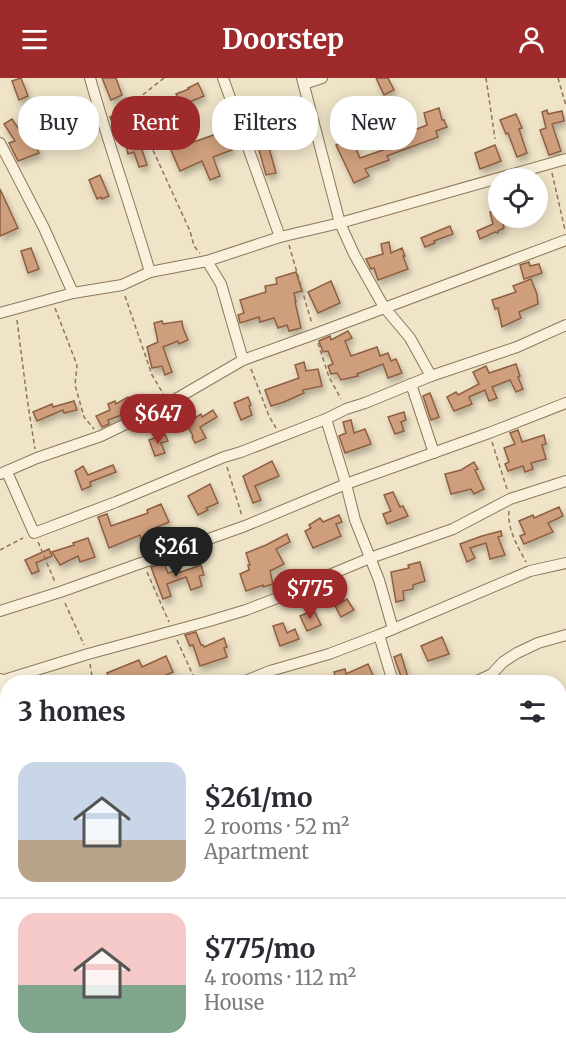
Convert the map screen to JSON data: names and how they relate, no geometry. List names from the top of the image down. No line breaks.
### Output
{"page":{"header":"Doorstep","chip":["Buy","Rent","Filters","New"],"price":["$647","$261","$775"],"heading":"3 homes","list":[{"name":"$261/mo","note":"2 rooms · 52 m² · Apartment"},{"name":"$775/mo","note":"4 rooms · 112 m² · House"}]}}
